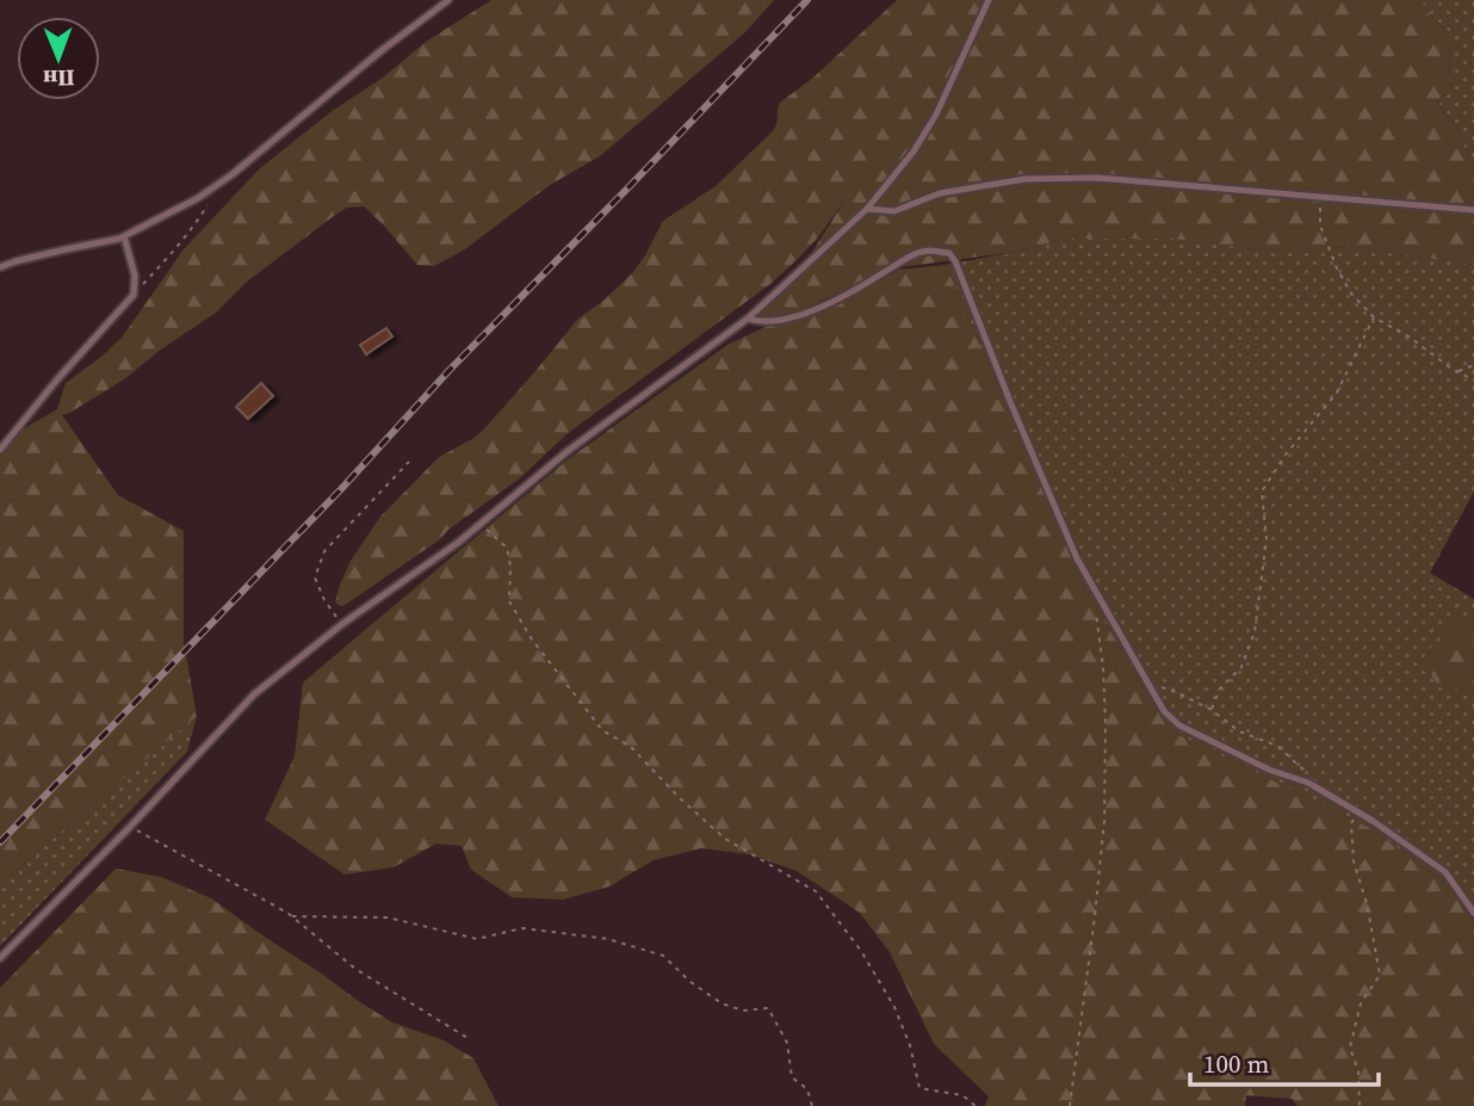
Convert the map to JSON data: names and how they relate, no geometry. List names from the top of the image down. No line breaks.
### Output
{"scale_bar":"100 m","north":"bottom"}
